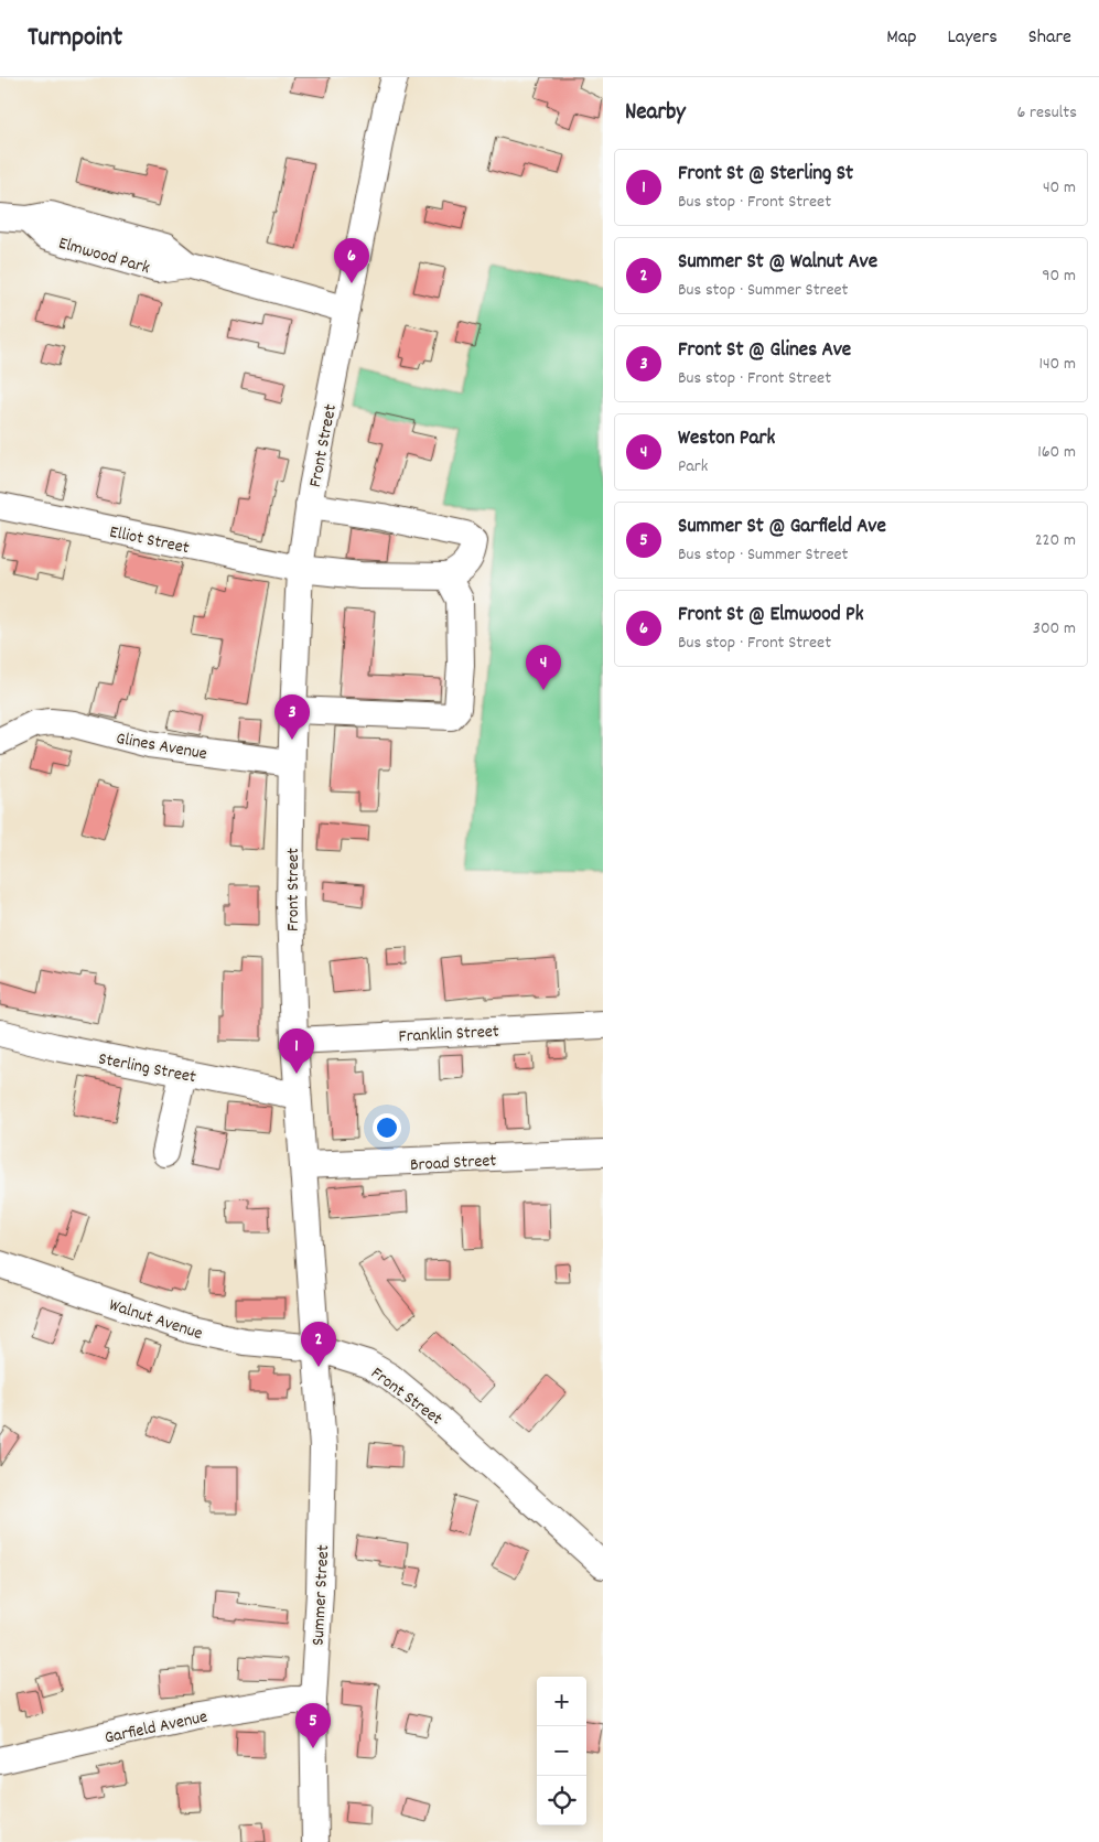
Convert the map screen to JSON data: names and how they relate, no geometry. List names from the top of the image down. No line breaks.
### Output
{"streets":{"street":["Elmwood Park","Front Street","Elliot Street","Glines Avenue","Franklin Street","Sterling Street","Broad Street","Walnut Avenue","Summer Street","Garfield Avenue"]},"crossings":[["Elmwood Park","Front Street"],["Front Street","Elliot Street"],["Front Street","Glines Avenue"],["Front Street","Franklin Street"],["Front Street","Sterling Street"],["Front Street","Broad Street"],["Front Street","Walnut Avenue"],["Front Street","Summer Street"],["Walnut Avenue","Summer Street"],["Summer Street","Garfield Avenue"]],"page":{"header":"Turnpoint","nav":["Map","Layers","Share"],"heading":["Nearby","6 results"],"list":[{"mark":"1","name":"Front St @ Sterling St","note":"Bus stop · Front Street","value":"40 m"},{"mark":"2","name":"Summer St @ Walnut Ave","note":"Bus stop · Summer Street","value":"90 m"},{"mark":"3","name":"Front St @ Glines Ave","note":"Bus stop · Front Street","value":"140 m"},{"mark":"4","name":"Weston Park","note":"Park","value":"160 m"},{"mark":"5","name":"Summer St @ Garfield Ave","note":"Bus stop · Summer Street","value":"220 m"},{"mark":"6","name":"Front St @ Elmwood Pk","note":"Bus stop · Front Street","value":"300 m"}],"pins":["6","4","3","1","2","5"],"map_buttons":["+","−"]}}
